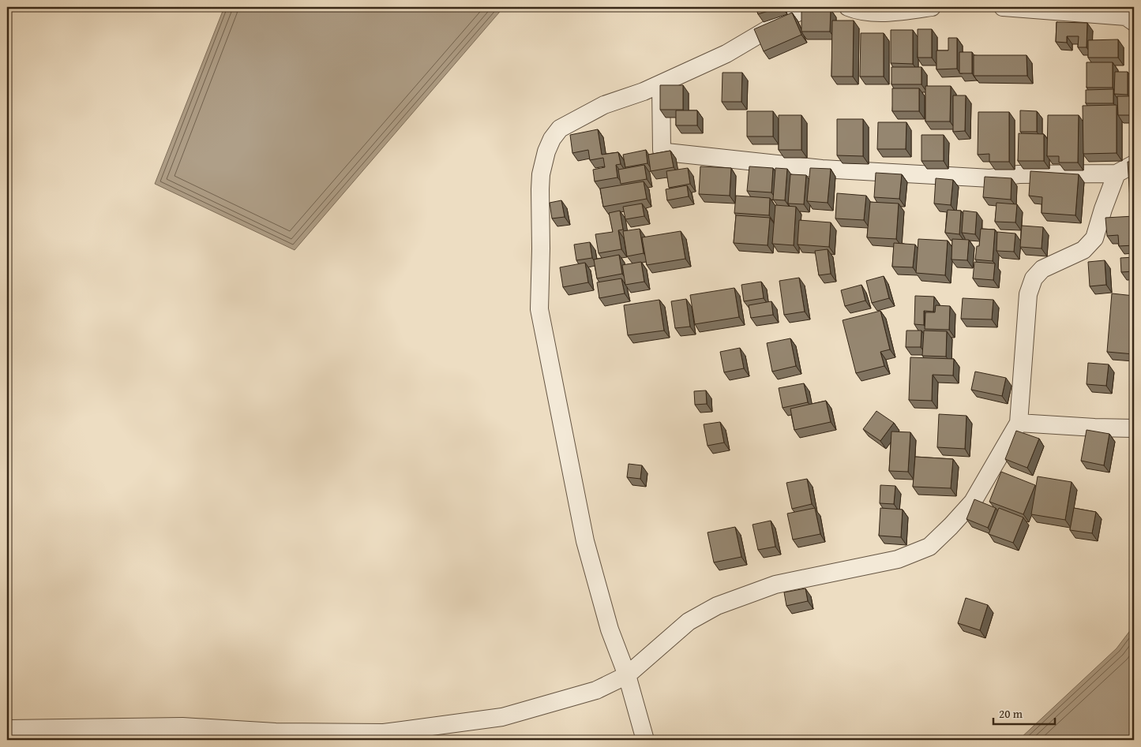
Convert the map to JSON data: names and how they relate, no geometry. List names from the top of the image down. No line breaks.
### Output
{"scale_bar":"20 m"}
